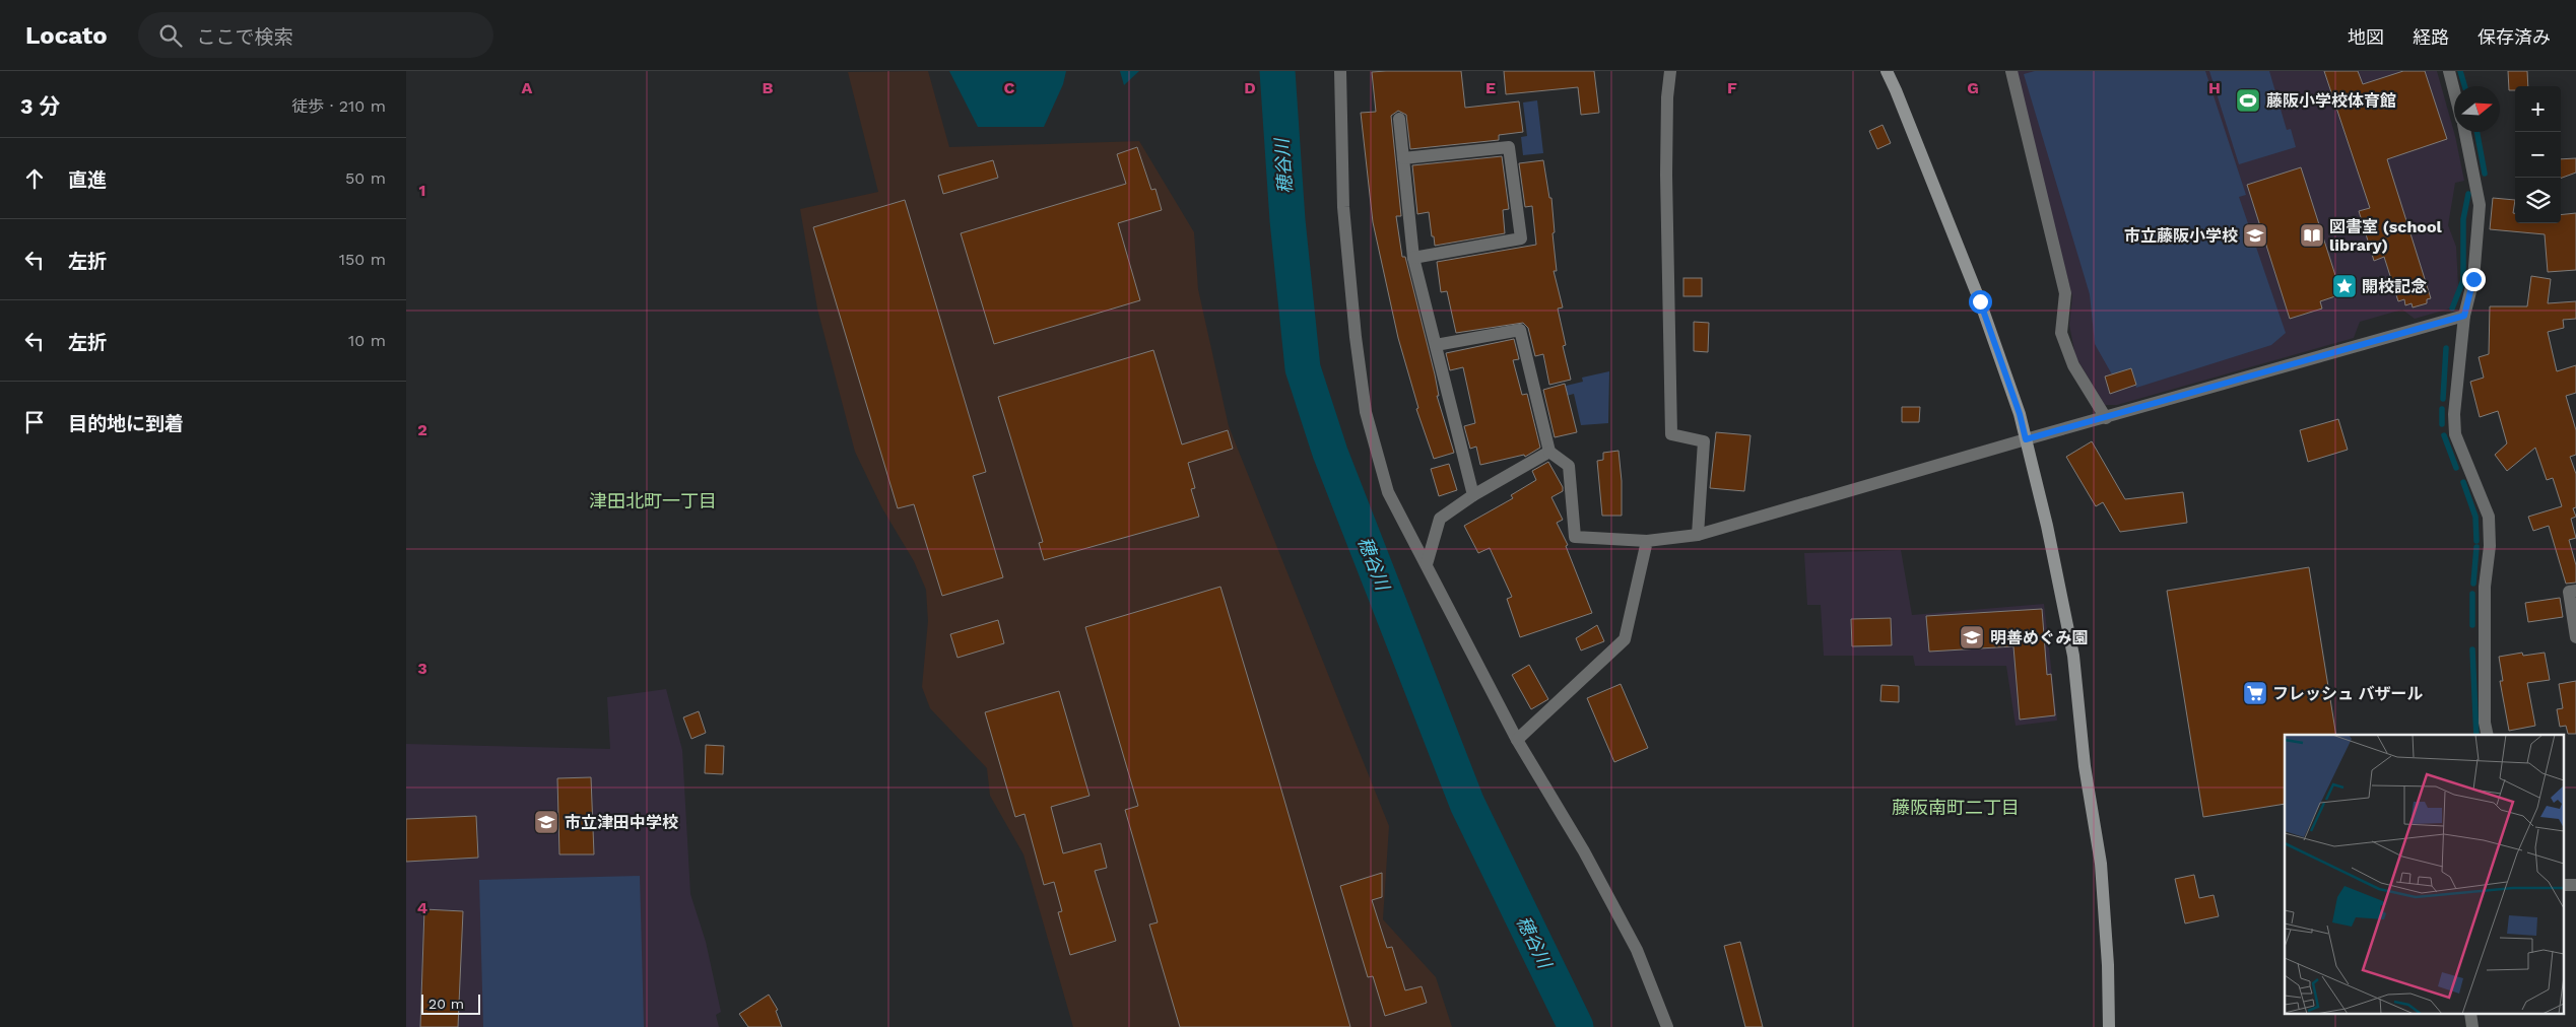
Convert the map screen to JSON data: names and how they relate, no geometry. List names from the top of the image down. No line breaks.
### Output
{"districts":["津田北町一丁目","藤阪南町二丁目"],"water":["穂谷川"],"places":{"sports":["藤阪小学校体育館"],"school or university":["市立藤阪小学校","明善めぐみ園","市立津田中学校"],"library":["図書室 (school library)"],"place":["開校記念"],"supermarket":["フレッシュ バザール"]},"scale_bar":"20 m","north":"right","page":{"header":"Locato","search":"ここで検索","nav":["地図","経路","保存済み"],"heading":["3 分","徒歩 · 210 m"],"map_buttons":["+","−"],"list":[["直進","50 m"],["左折","150 m"],["左折","10 m"],"目的地に到着"],"scale":"20 m"},"grid":{"columns":["A","B","C","D","E","F","G","H"],"rows":["1","2","3","4"]}}
